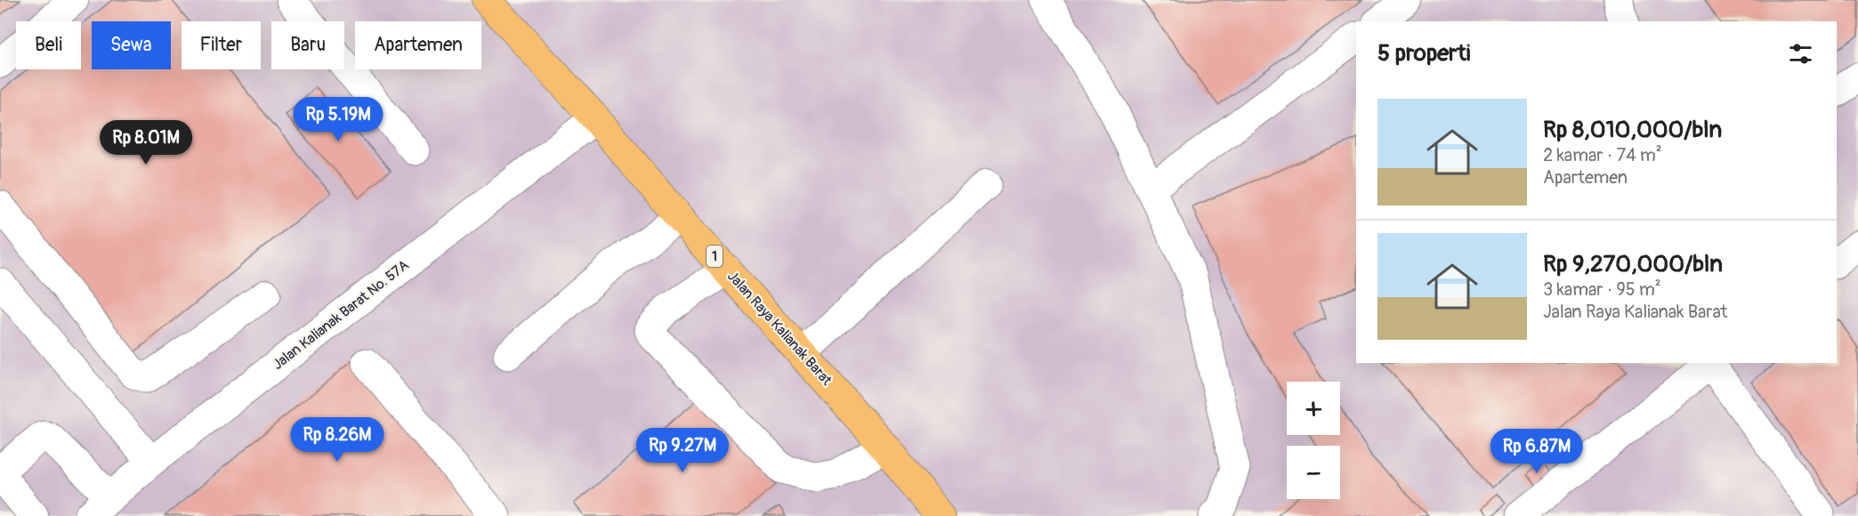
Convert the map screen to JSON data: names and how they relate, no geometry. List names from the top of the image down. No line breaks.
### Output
{"streets":{"highway":["1","Jalan Raya Kalianak Barat"],"lane":["Jalan Kalianak Barat No. 57A"]},"crossings":[["Jalan Kalianak Barat No. 57A","Jalan Raya Kalianak Barat"]],"page":{"chip":["Beli","Sewa","Filter","Baru","Apartemen"],"heading":"5 properti","list":[{"name":"Rp 8,010,000/bln","note":"2 kamar · 74 m² · Apartemen"},{"name":"Rp 9,270,000/bln","note":"3 kamar · 95 m² · Jalan Raya Kalianak Barat"}],"price":["Rp 5.19M","Rp 8.01M","Rp 8.26M","Rp 9.27M","Rp 6.87M"],"map_buttons":["+","−"]}}
